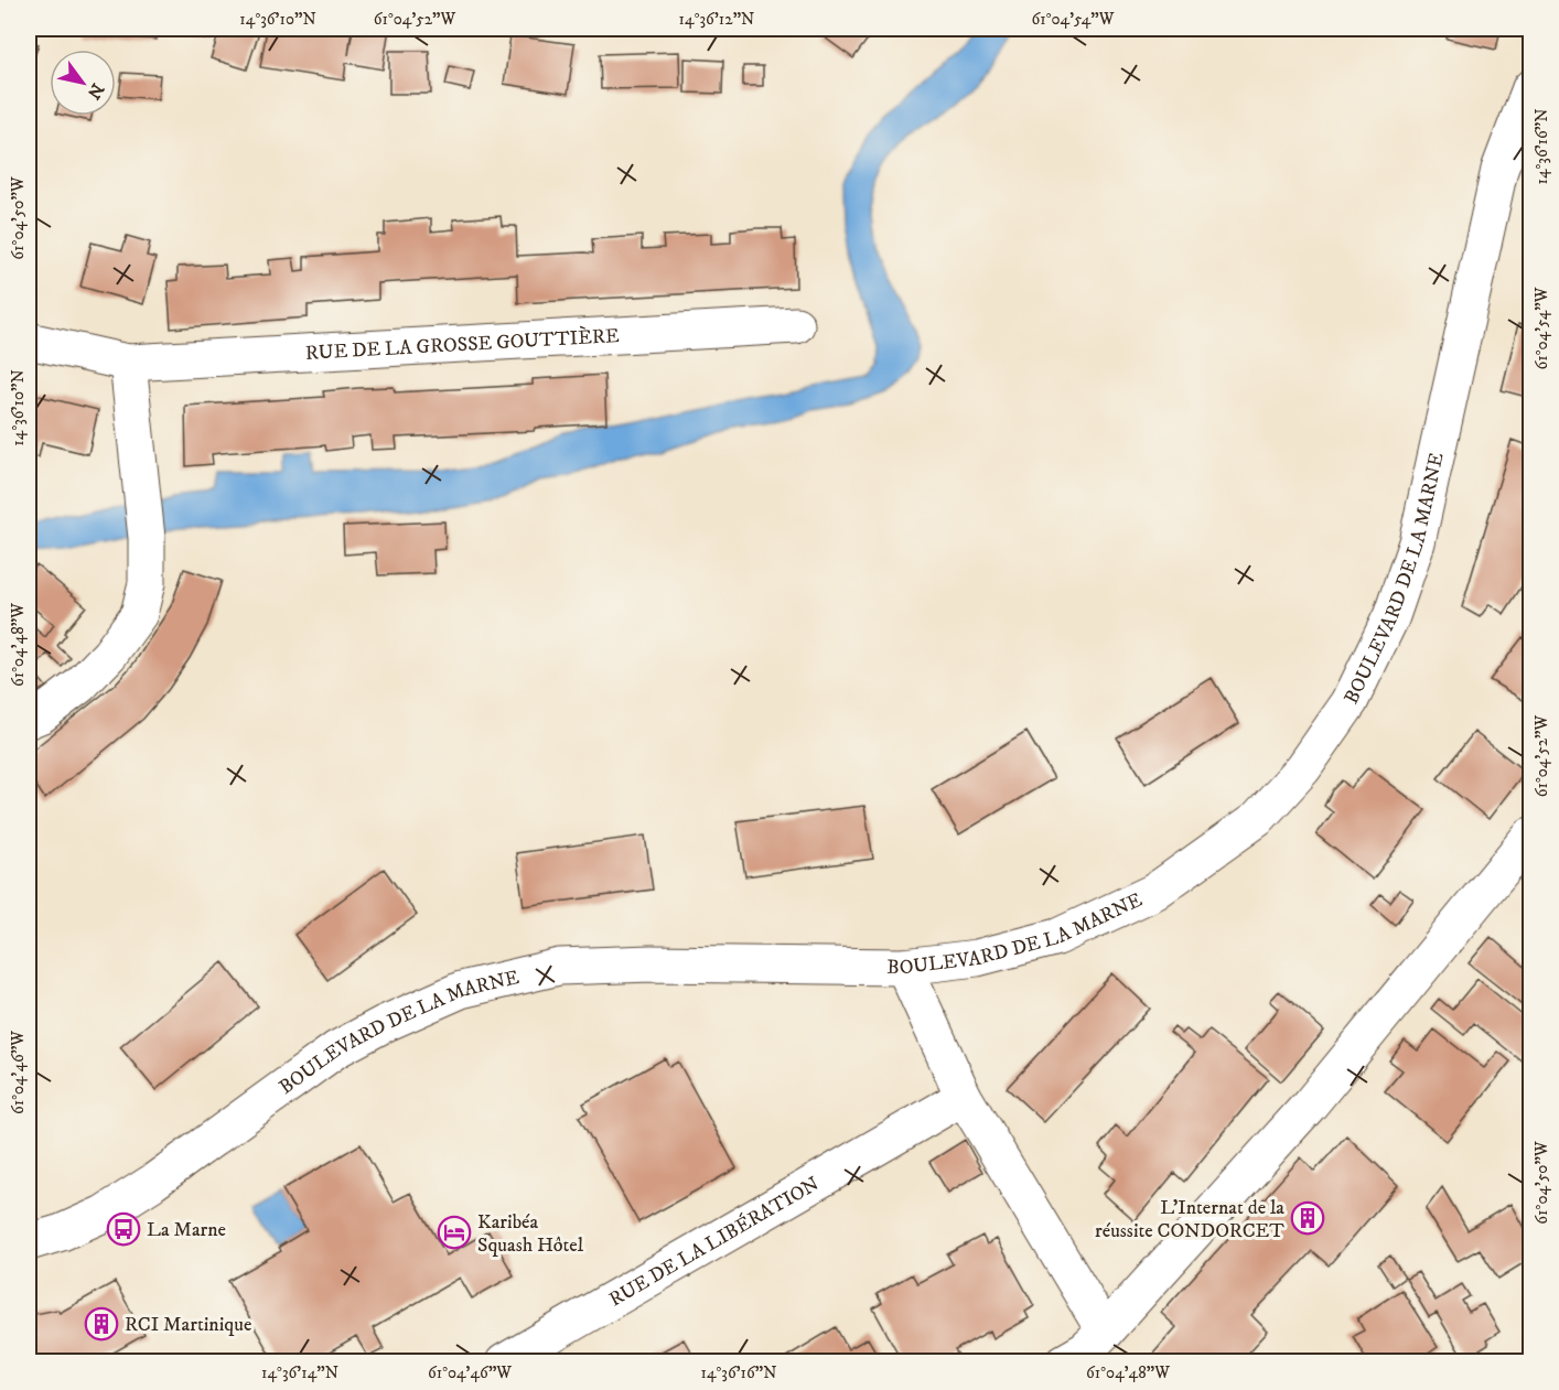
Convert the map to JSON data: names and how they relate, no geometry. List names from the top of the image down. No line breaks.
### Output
{"streets":{"main road":["RUE DE LA GROSSE GOUTTIÈRE","BOULEVARD DE LA MARNE","RUE DE LA LIBÉRATION"]},"places":{"building":["L'Internat de la réussite CONDORCET","RCI Martinique"],"bus stop":["La Marne"],"hotel":["Karibéa Squash Hôtel"]},"north":"bottom right","coordinates":["14°36'10\"N","61°04'52\"W","14°36'12\"N","61°04'54\"W","14°36'16\"N","61°04'50\"W","61°04'48\"W","61°04'46\"W","14°36'14\"N"]}
